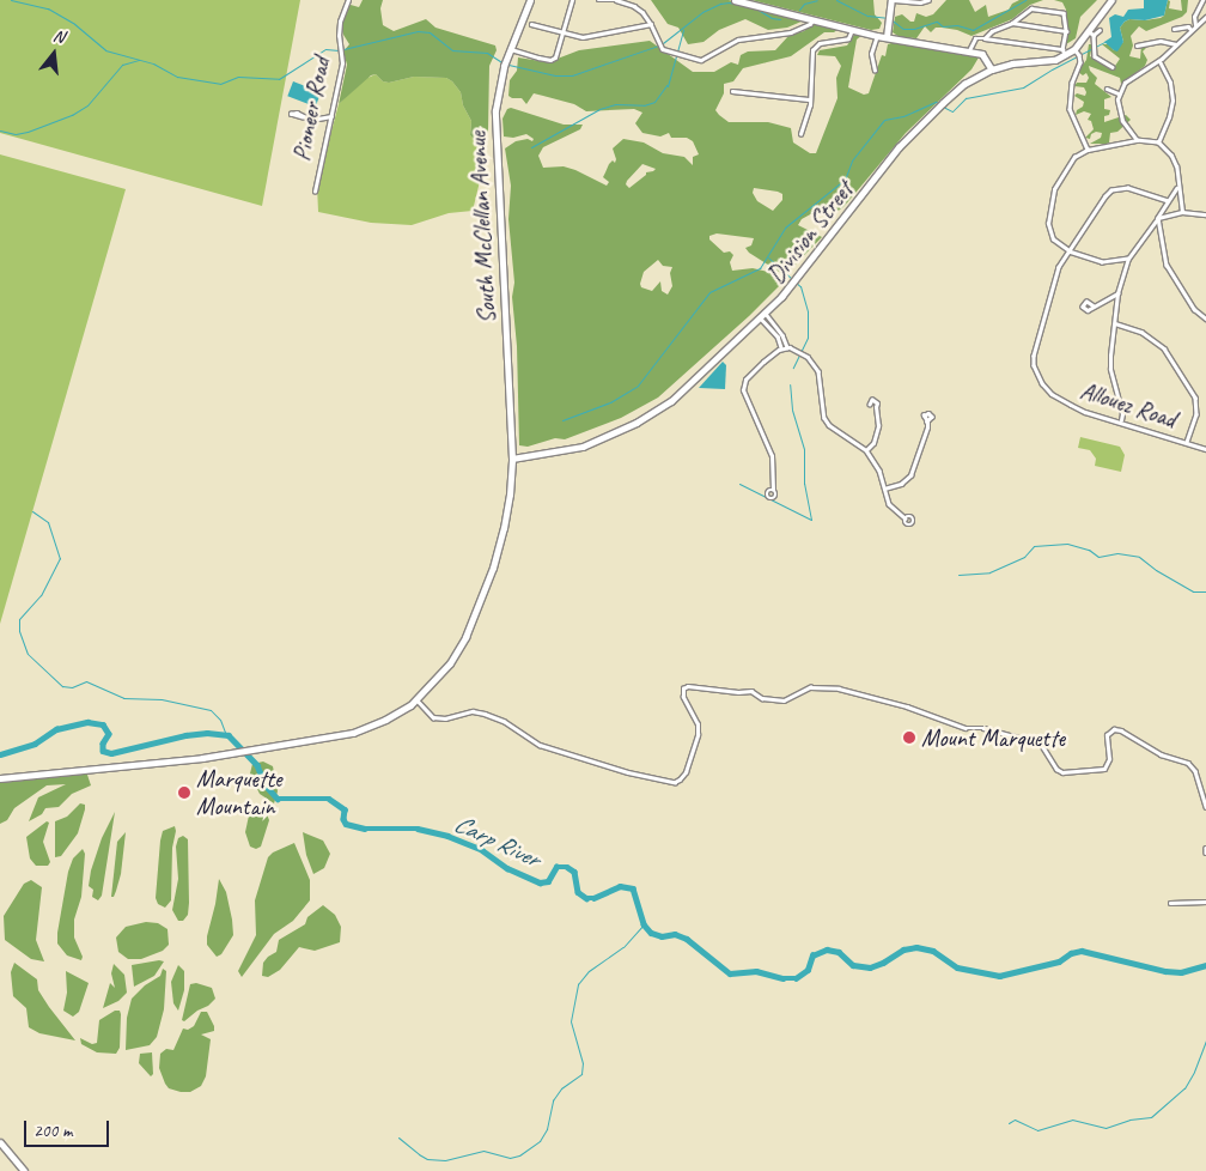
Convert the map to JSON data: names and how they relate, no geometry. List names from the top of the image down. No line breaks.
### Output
{"streets":{"main road":["South McClellan Avenue"],"street":["Pioneer Road","Division Street","Allouez Road"]},"crossings":[["South McClellan Avenue","Division Street"]],"water":["Carp River"],"places":["Mount Marquette","Marquette Mountain"],"scale_bar":"200 m","north":"top"}
